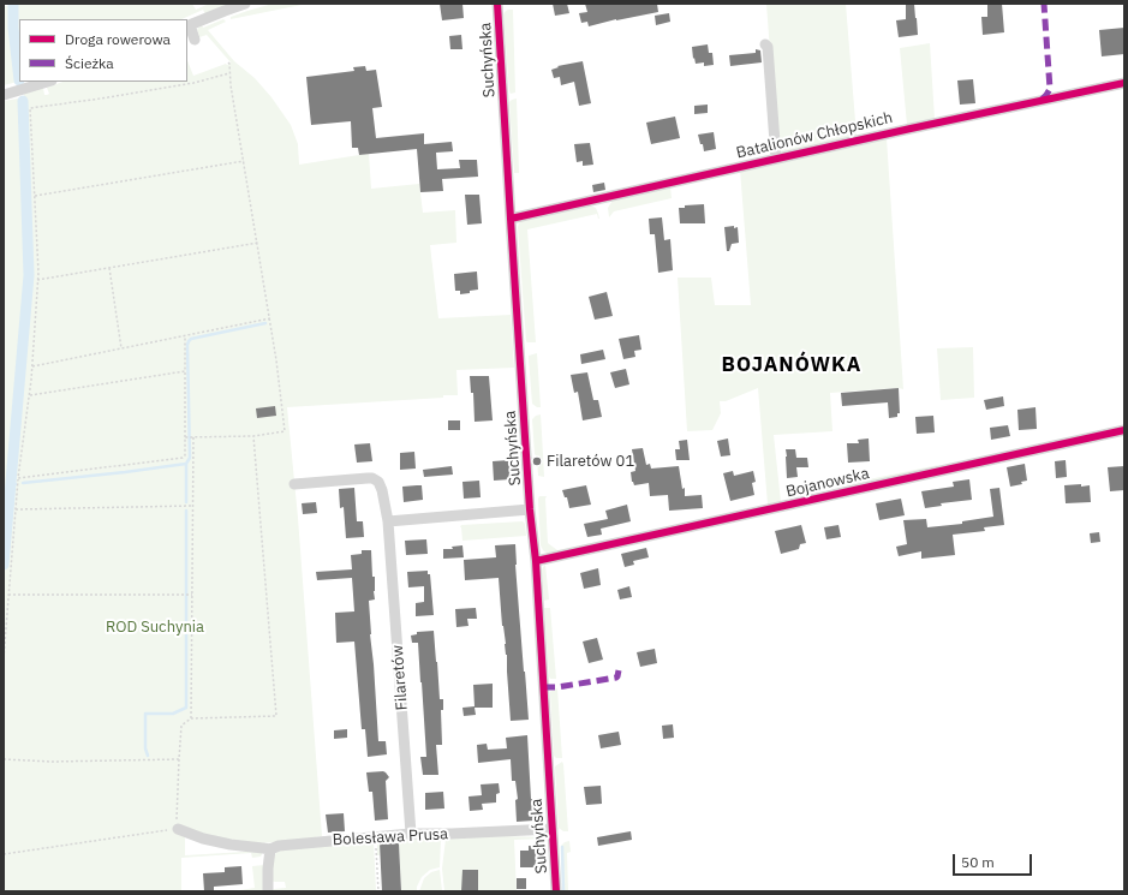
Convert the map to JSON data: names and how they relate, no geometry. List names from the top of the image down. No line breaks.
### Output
{"streets":{"street":["Suchyńska","Batalionów Chłopskich","Bojanowska","Filaretów","Bolesława Prusa"]},"crossings":[["Suchyńska","Batalionów Chłopskich"],["Suchyńska","Bojanowska"],["Suchyńska","Bolesława Prusa"],["Filaretów","Bolesława Prusa"]],"districts":["BOJANÓWKA"],"parks":["ROD Suchynia"],"places":["Filaretów 01"],"legend":["Droga rowerowa","Ścieżka"],"scale_bar":"50 m"}
